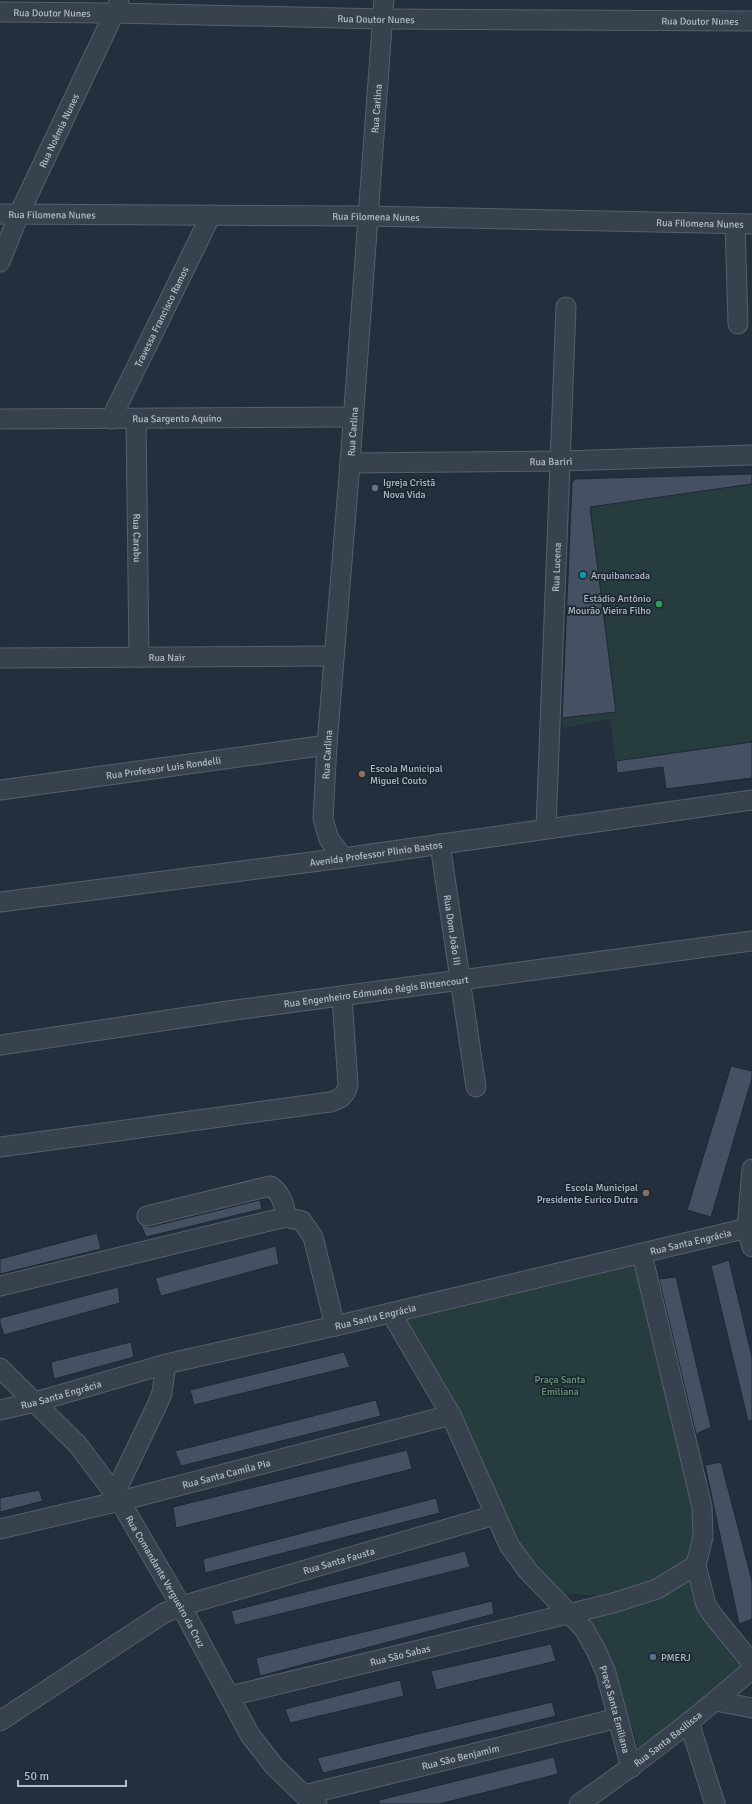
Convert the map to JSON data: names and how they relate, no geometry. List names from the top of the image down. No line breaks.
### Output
{"streets":{"street":["Rua Doutor Nunes","Rua Carlina","Rua Noêmia Nunes","Rua Filomena Nunes","Travessa Francisco Ramos","Rua Sargento Aquino","Rua Bariri","Rua Carabu","Rua Lucena","Rua Nair","Rua Professor Luis Rondelli","Avenida Professor Plinio Bastos","Rua Dom João III","Rua Engenheiro Edmundo Régis Bittencourt","Rua Santa Engrácia","Rua Santa Camila Pia","Rua Santa Fausta","Rua Comandante Vergueiro da Cruz","Rua São Sabas","Praça Santa Emiliana","Rua Santa Basilissa","Rua São Benjamim"]},"crossings":[["Rua Doutor Nunes","Rua Carlina"],["Rua Doutor Nunes","Rua Noêmia Nunes"],["Rua Carlina","Rua Filomena Nunes"],["Rua Carlina","Rua Sargento Aquino"],["Rua Carlina","Rua Bariri"],["Rua Carlina","Rua Nair"],["Rua Carlina","Rua Professor Luis Rondelli"],["Rua Carlina","Avenida Professor Plinio Bastos"],["Rua Noêmia Nunes","Rua Filomena Nunes"],["Rua Filomena Nunes","Travessa Francisco Ramos"],["Travessa Francisco Ramos","Rua Sargento Aquino"],["Rua Sargento Aquino","Rua Carabu"],["Rua Bariri","Rua Lucena"],["Rua Carabu","Rua Nair"],["Rua Lucena","Avenida Professor Plinio Bastos"],["Avenida Professor Plinio Bastos","Rua Dom João III"],["Rua Dom João III","Rua Engenheiro Edmundo Régis Bittencourt"],["Rua Santa Engrácia","Rua Comandante Vergueiro da Cruz"],["Rua Santa Engrácia","Praça Santa Emiliana"],["Rua Santa Camila Pia","Rua Comandante Vergueiro da Cruz"],["Rua Santa Camila Pia","Praça Santa Emiliana"],["Rua Santa Fausta","Rua Comandante Vergueiro da Cruz"],["Rua Santa Fausta","Praça Santa Emiliana"],["Rua Comandante Vergueiro da Cruz","Rua São Sabas"],["Rua Comandante Vergueiro da Cruz","Rua São Benjamim"],["Rua São Sabas","Praça Santa Emiliana"],["Praça Santa Emiliana","Rua Santa Basilissa"],["Praça Santa Emiliana","Rua São Benjamim"]],"parks":["Praça Santa Emiliana"],"places":["Igreja Cristã Nova Vida","Arquibancada","Estádio Antônio Mourão Vieira Filho","Escola Municipal Miguel Couto","Escola Municipal Presidente Eurico Dutra","PMERJ"],"scale_bar":"50 m"}
